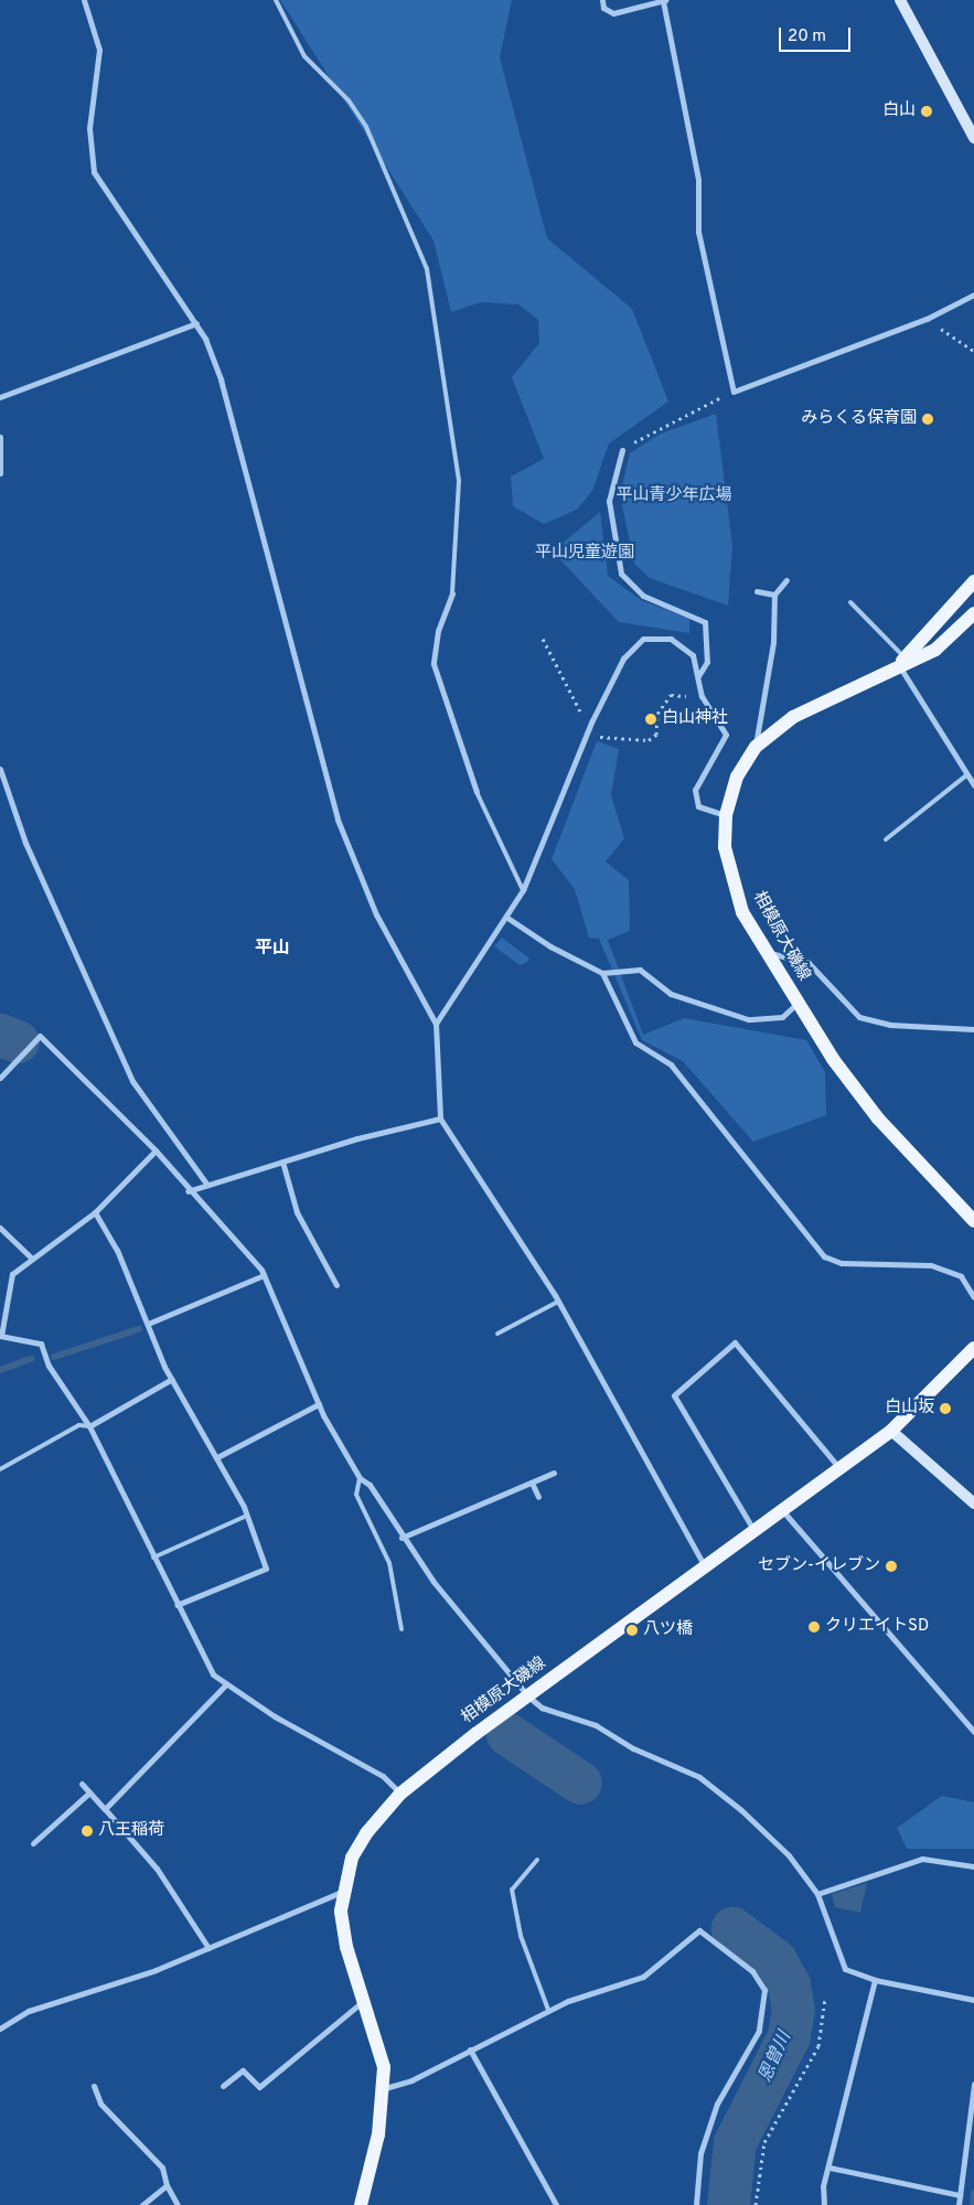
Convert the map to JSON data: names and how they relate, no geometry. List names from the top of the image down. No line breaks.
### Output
{"streets":{"main road":["相模原大磯線"]},"districts":["平山"],"water":["恩曽川"],"parks":["平山青少年広場","平山児童遊園"],"places":["白山","みらくる保育園","白山神社","白山坂","セブン-イレブン","クリエイトSD","八ツ橋","八王稲荷"],"scale_bar":"20 m"}
